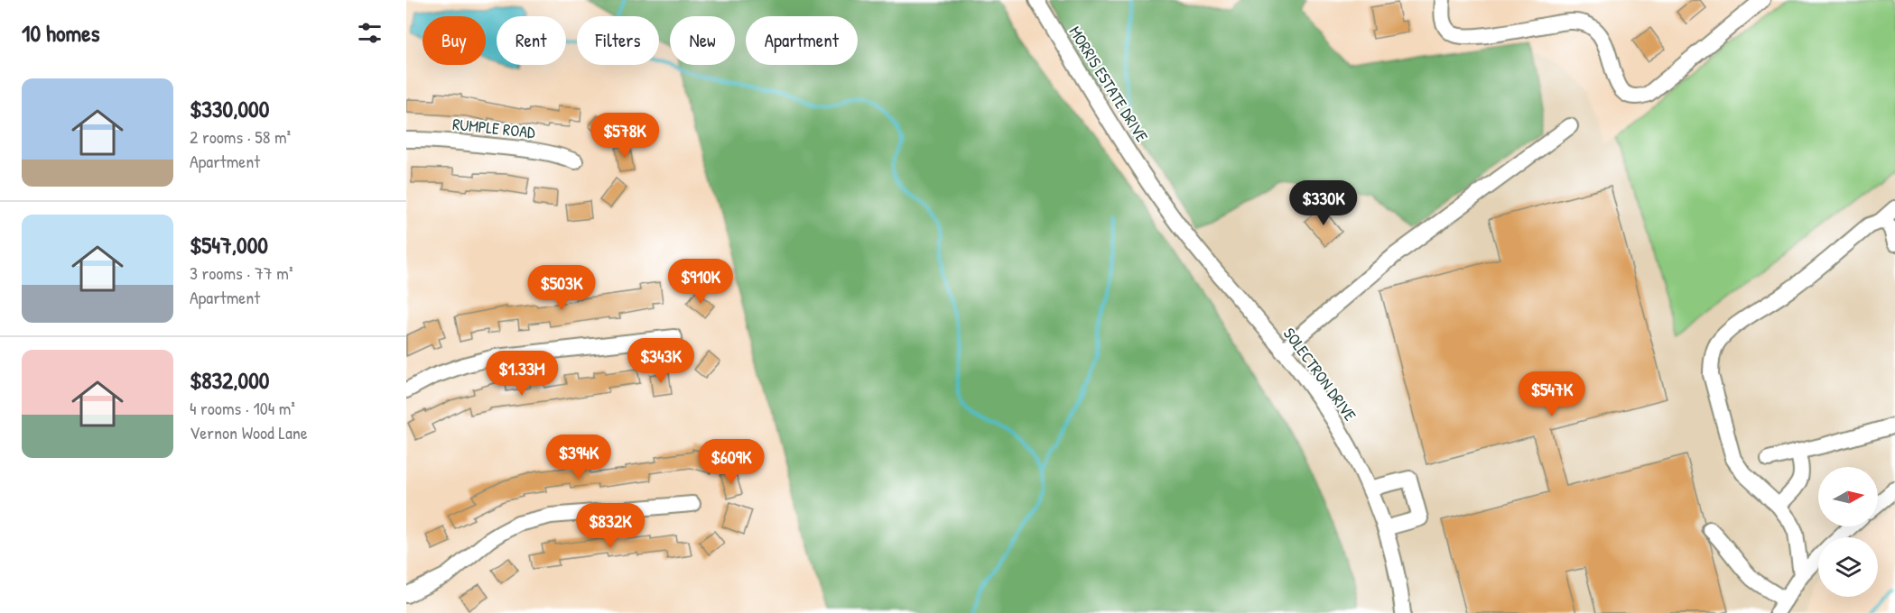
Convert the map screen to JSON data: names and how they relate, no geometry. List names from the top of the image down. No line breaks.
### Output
{"streets":{"street":["MORRIS ESTATE DRIVE","RUMPLE ROAD","SOLECTRON DRIVE"]},"crossings":[["MORRIS ESTATE DRIVE","SOLECTRON DRIVE"]],"north":"right","page":{"heading":"10 homes","chip":["Buy","Rent","Filters","New","Apartment"],"list":[{"name":"$330,000","note":"2 rooms · 58 m² · Apartment"},{"name":"$547,000","note":"3 rooms · 77 m² · Apartment"},{"name":"$832,000","note":"4 rooms · 104 m² · Vernon Wood Lane"}],"price":["$578K","$330K","$910K","$503K","$343K","$1.33M","$547K","$394K","$609K","$832K"]}}
